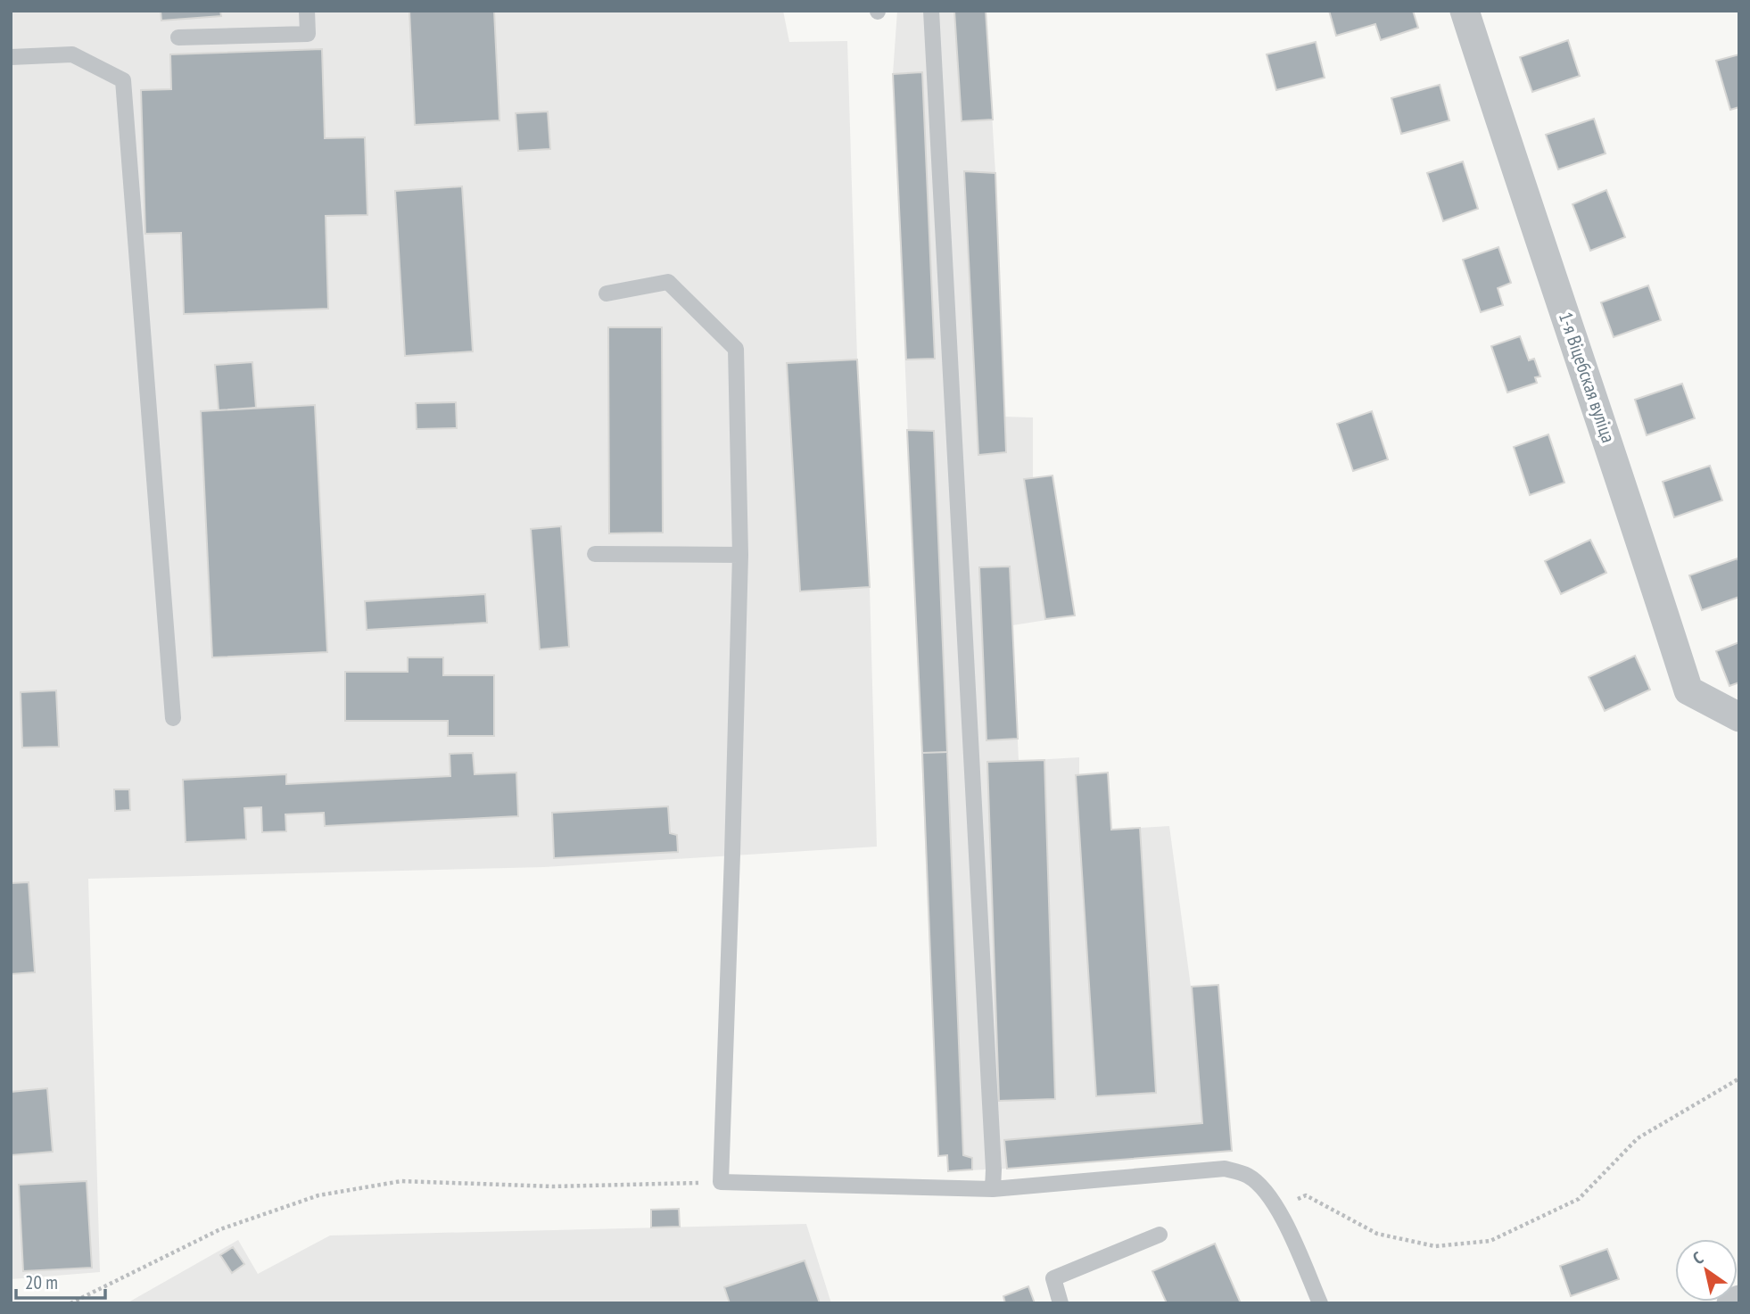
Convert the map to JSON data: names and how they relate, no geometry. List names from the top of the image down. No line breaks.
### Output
{"streets":{"street":["1-я Віцебская вуліца"]},"scale_bar":"20 m","north":"top left"}
